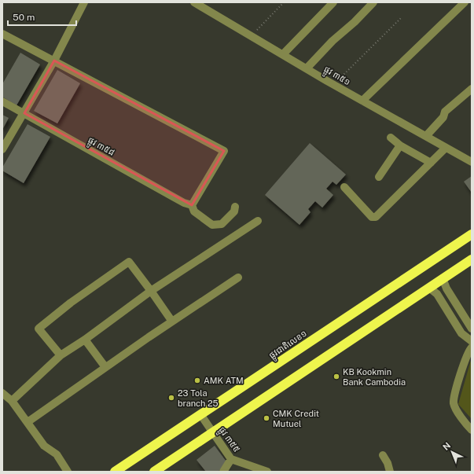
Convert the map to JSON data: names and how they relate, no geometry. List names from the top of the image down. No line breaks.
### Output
{"streets":{"highway":["ផ្លូវជាតិលេខ១"],"street":["ផ្លូវ ៣៥១","ផ្លូវ ៣៥៨","ផ្លូវ ៣៥៥"]},"crossings":[["ផ្លូវជាតិលេខ១","ផ្លូវ ៣៥៥"]],"places":["KB Kookmin Bank Cambodia","AMK ATM","23 Tola branch 25","CMK Credit Mutuel"],"scale_bar":"50 m","north":"top left"}
